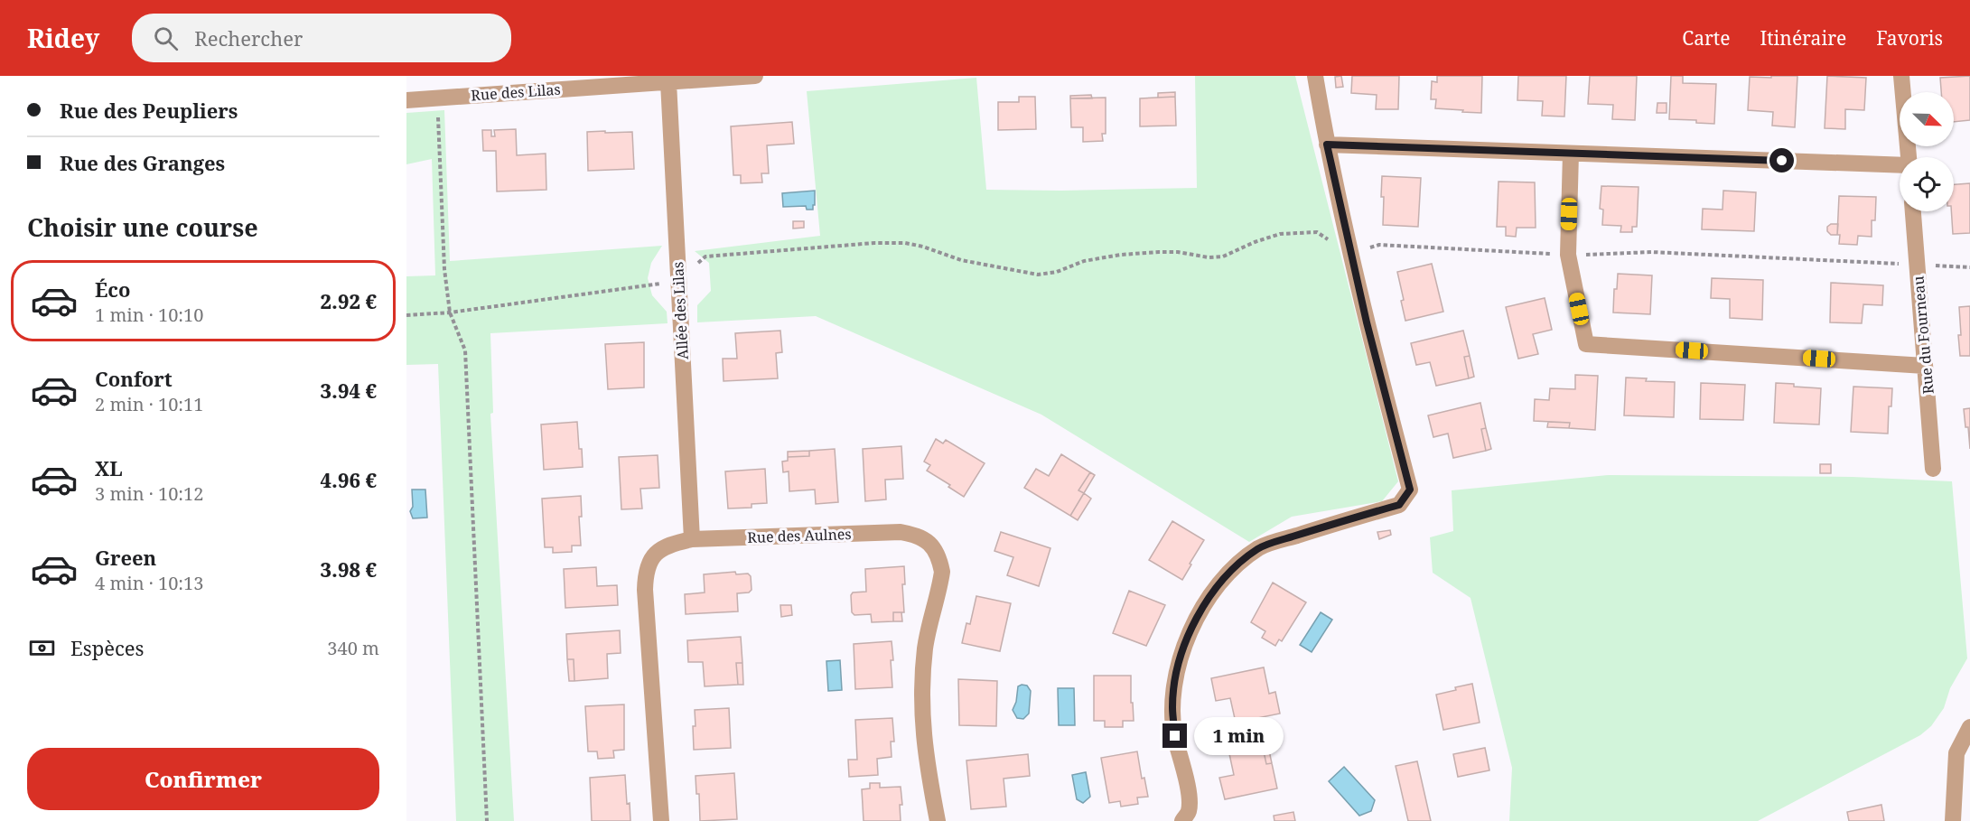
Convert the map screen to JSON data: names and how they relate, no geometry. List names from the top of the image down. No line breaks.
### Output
{"streets":{"street":["Rue des Lilas","Allée des Lilas","Rue du Fourneau","Rue des Aulnes"]},"crossings":[["Rue des Lilas","Allée des Lilas"],["Allée des Lilas","Rue des Aulnes"]],"north":"bottom right","page":{"header":"Ridey","search":"Rechercher","nav":["Carte","Itinéraire","Favoris"],"banner":["Rue des Peupliers","Rue des Granges"],"heading":"Choisir une course","list":[{"name":"Éco","note":"1 min · 10:10","value":"2.92 €"},{"name":"Confort","note":"2 min · 10:11","value":"3.94 €"},{"name":"XL","note":"3 min · 10:12","value":"4.96 €"},{"name":"Green","note":"4 min · 10:13","value":"3.98 €"}],"pay":["Espèces","340 m"],"bubble":"1 min","buttons":"Confirmer"}}
